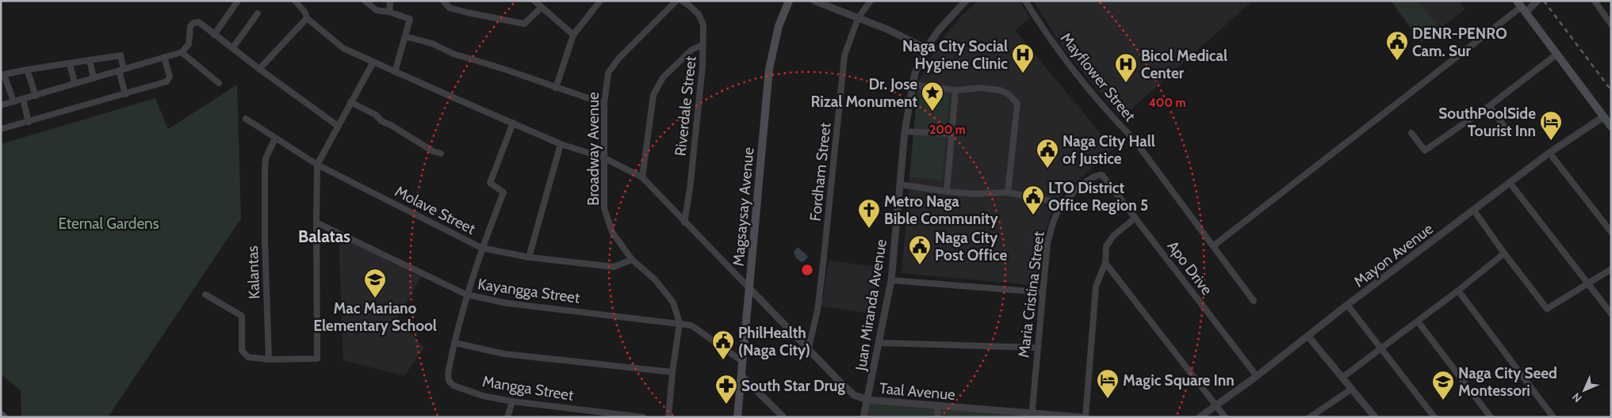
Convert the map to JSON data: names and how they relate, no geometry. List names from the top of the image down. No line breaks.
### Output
{"streets":{"main road":["Magsaysay Avenue"],"street":["Mayflower Street","Riverdale Street","Broadway Avenue","Fordham Street","Molave Street","Mayon Avenue","Apo Drive","Kalantas","Kayangga Street","Maria Cristina Street","Juan Miranda Avenue","Mangga Street","Taal Avenue"]},"crossings":[["Broadway Avenue","Molave Street"],["Broadway Avenue","Kayangga Street"],["Fordham Street","Taal Avenue"],["Magsaysay Avenue","Kayangga Street"],["Magsaysay Avenue","Taal Avenue"],["Molave Street","Kalantas"],["Mayon Avenue","Apo Drive"],["Apo Drive","Maria Cristina Street"],["Maria Cristina Street","Taal Avenue"],["Juan Miranda Avenue","Taal Avenue"]],"districts":["Balatas"],"parks":["Eternal Gardens"],"places":{"public building":["DENR-PENRO Cam. Sur","Naga City Hall of Justice","LTO District Office Region 5","Naga City Post Office","PhilHealth (Naga City)"],"hospital":["Naga City Social Hygiene Clinic","Bicol Medical Center"],"place":["Dr. Jose Rizal Monument"],"hotel":["SouthPoolSide Tourist Inn","Magic Square Inn"],"church":["Metro Naga Bible Community"],"school or university":["Mac Mariano Elementary School","Naga City Seed Montessori"],"pharmacy":["South Star Drug"]},"north":"bottom left","rings":["400 m","200 m"]}
